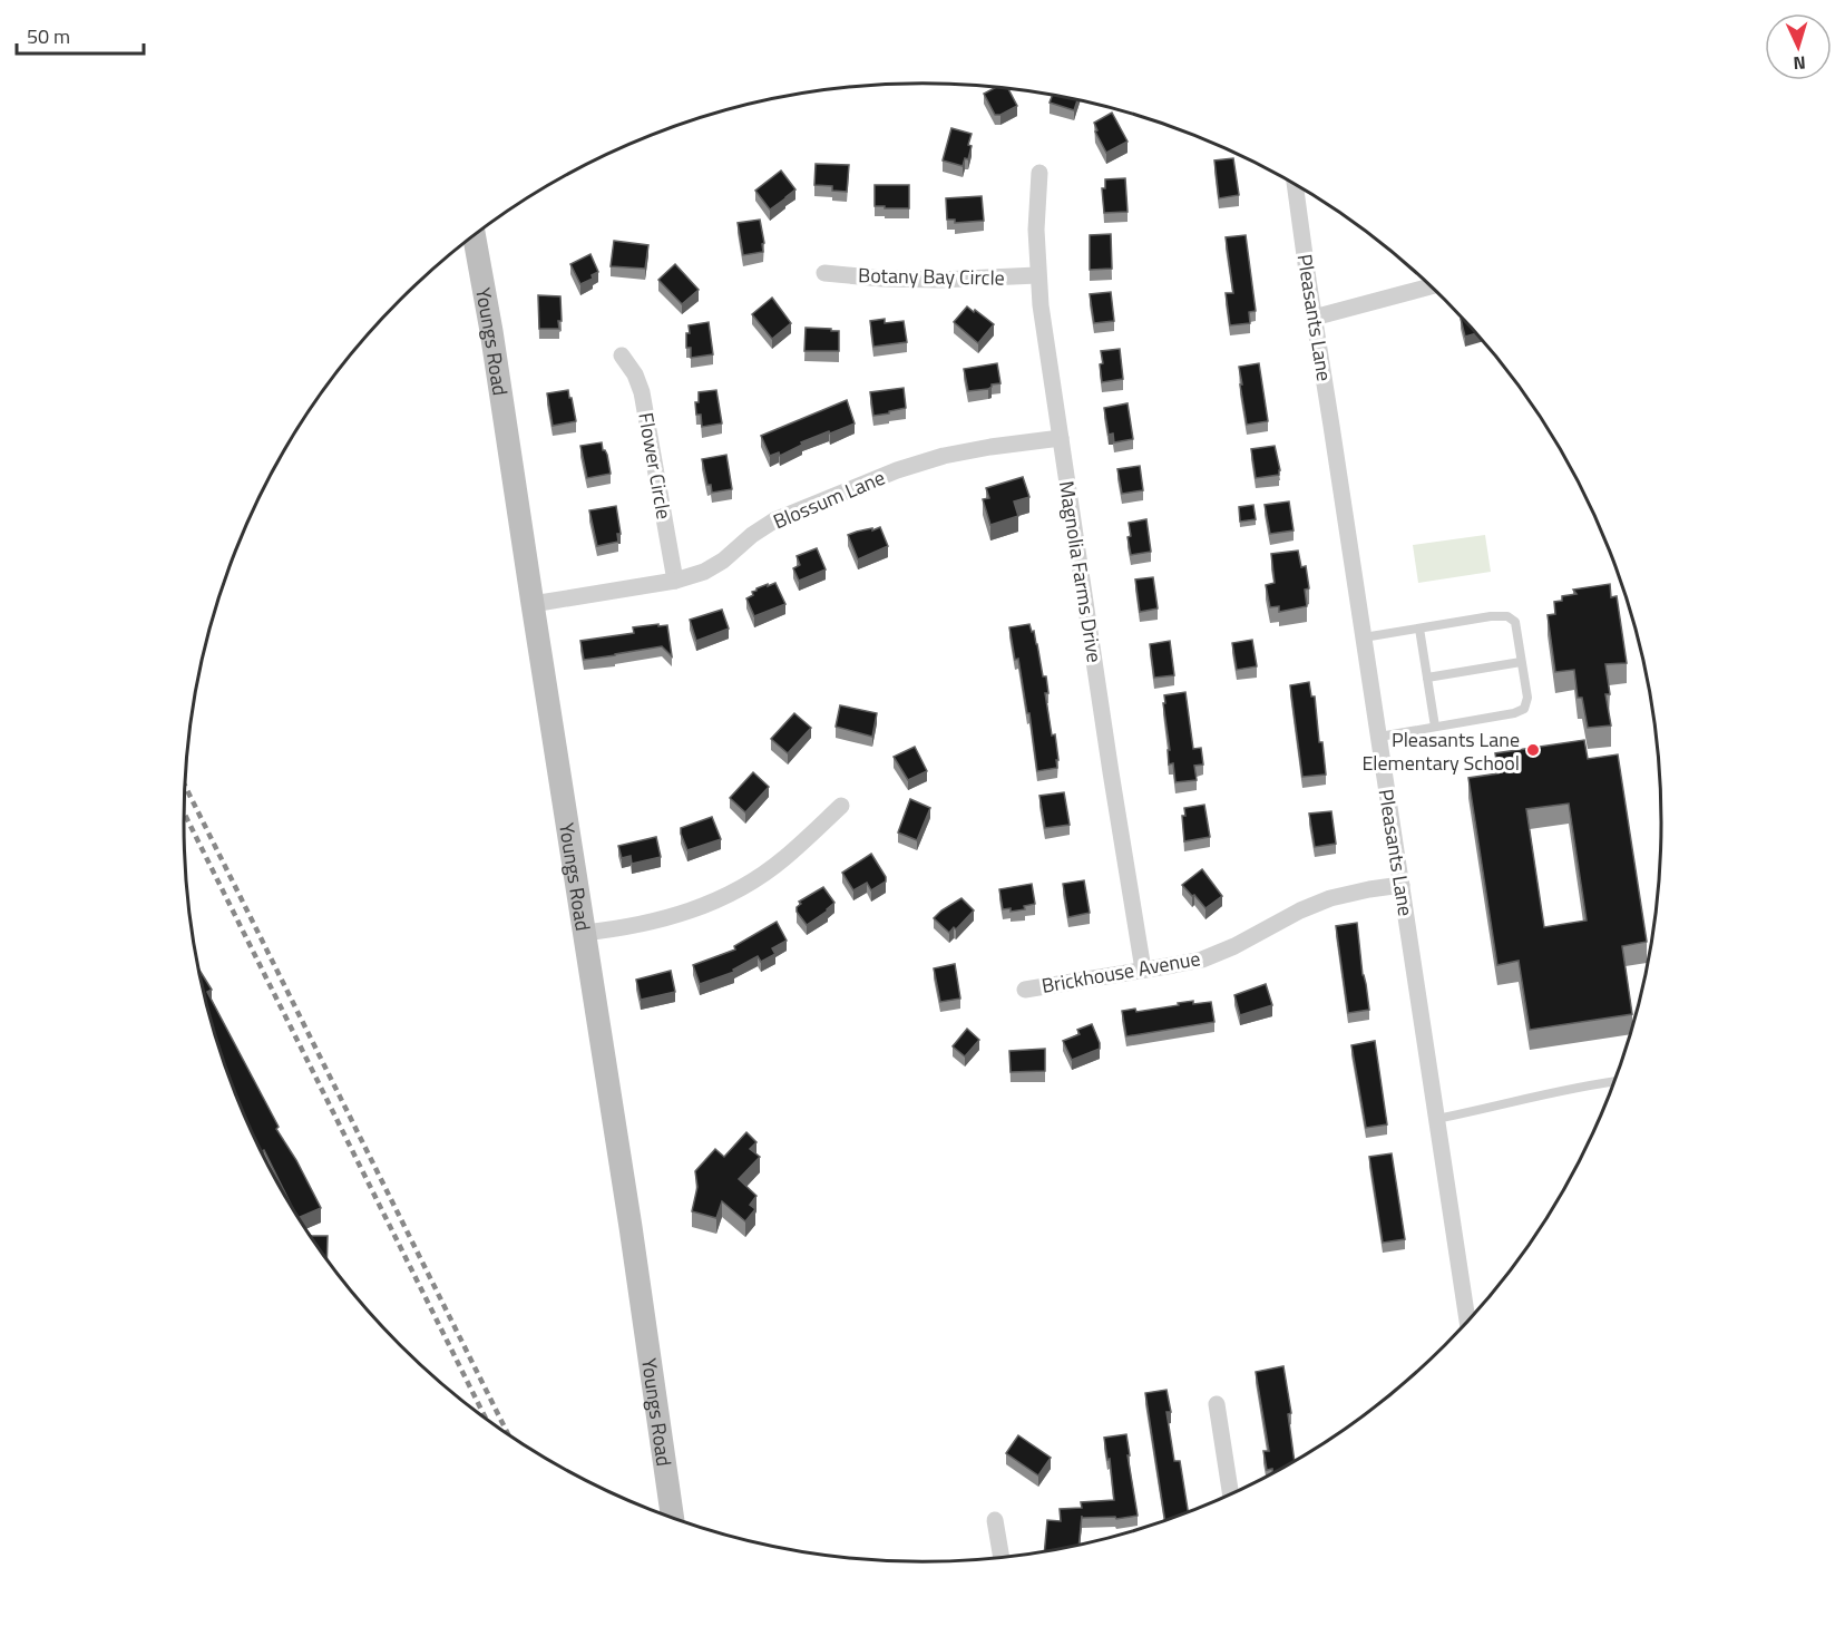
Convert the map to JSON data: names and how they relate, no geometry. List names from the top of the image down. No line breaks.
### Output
{"streets":{"street":["Botany Bay Circle","Pleasants Lane","Youngs Road","Flower Circle","Blossum Lane","Magnolia Farms Drive","Brickhouse Avenue"]},"crossings":[["Botany Bay Circle","Magnolia Farms Drive"],["Pleasants Lane","Brickhouse Avenue"],["Youngs Road","Blossum Lane"],["Flower Circle","Blossum Lane"],["Blossum Lane","Magnolia Farms Drive"],["Magnolia Farms Drive","Brickhouse Avenue"]],"places":["Pleasants Lane Elementary School"],"scale_bar":"50 m","north":"bottom"}
